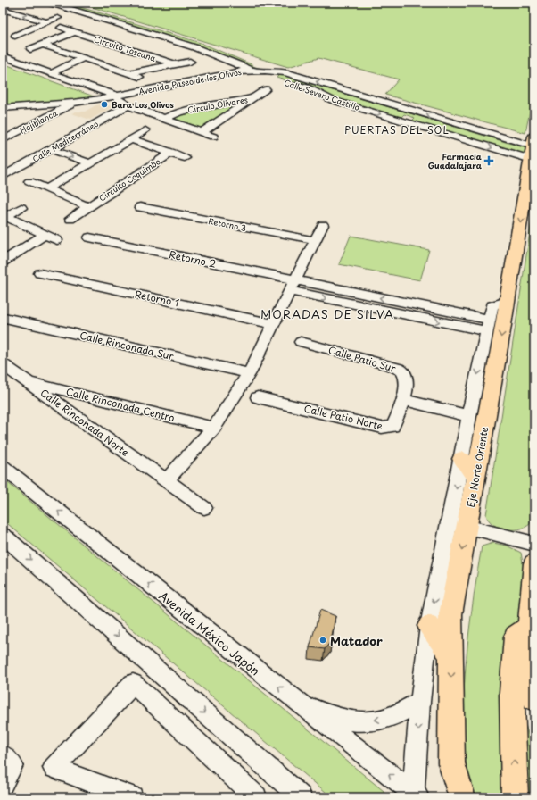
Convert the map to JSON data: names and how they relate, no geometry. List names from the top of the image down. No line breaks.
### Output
{"streets":{"main road":["Eje Norte Oriente"],"street":["Circuito Toscana","Avenida Paseo de los Olivos","Calle Severo Castillo","Circulo Olivares","Hojiblanca","Calle Mediterráneo","Circuito Coquimbo","Retorno 3","Retorno 2","Retorno 1","Calle Rinconada Sur","Calle Patio Sur","Calle Rinconada Centro","Calle Patio Norte","Calle Rinconada Norte","Avenida México Japón"]},"crossings":[["Avenida Paseo de los Olivos","Calle Severo Castillo"],["Avenida Paseo de los Olivos","Circulo Olivares"],["Avenida Paseo de los Olivos","Hojiblanca"],["Avenida Paseo de los Olivos","Calle Mediterráneo"],["Calle Severo Castillo","Eje Norte Oriente"],["Circulo Olivares","Calle Mediterráneo"],["Calle Patio Sur","Calle Patio Norte"],["Calle Rinconada Centro","Calle Rinconada Norte"]],"districts":["PUERTAS DEL SOL","MORADAS DE SILVA"],"places":{"other":["Bara Los Olivos","Matador"],"health":["Farmacia Guadalajara"]}}
